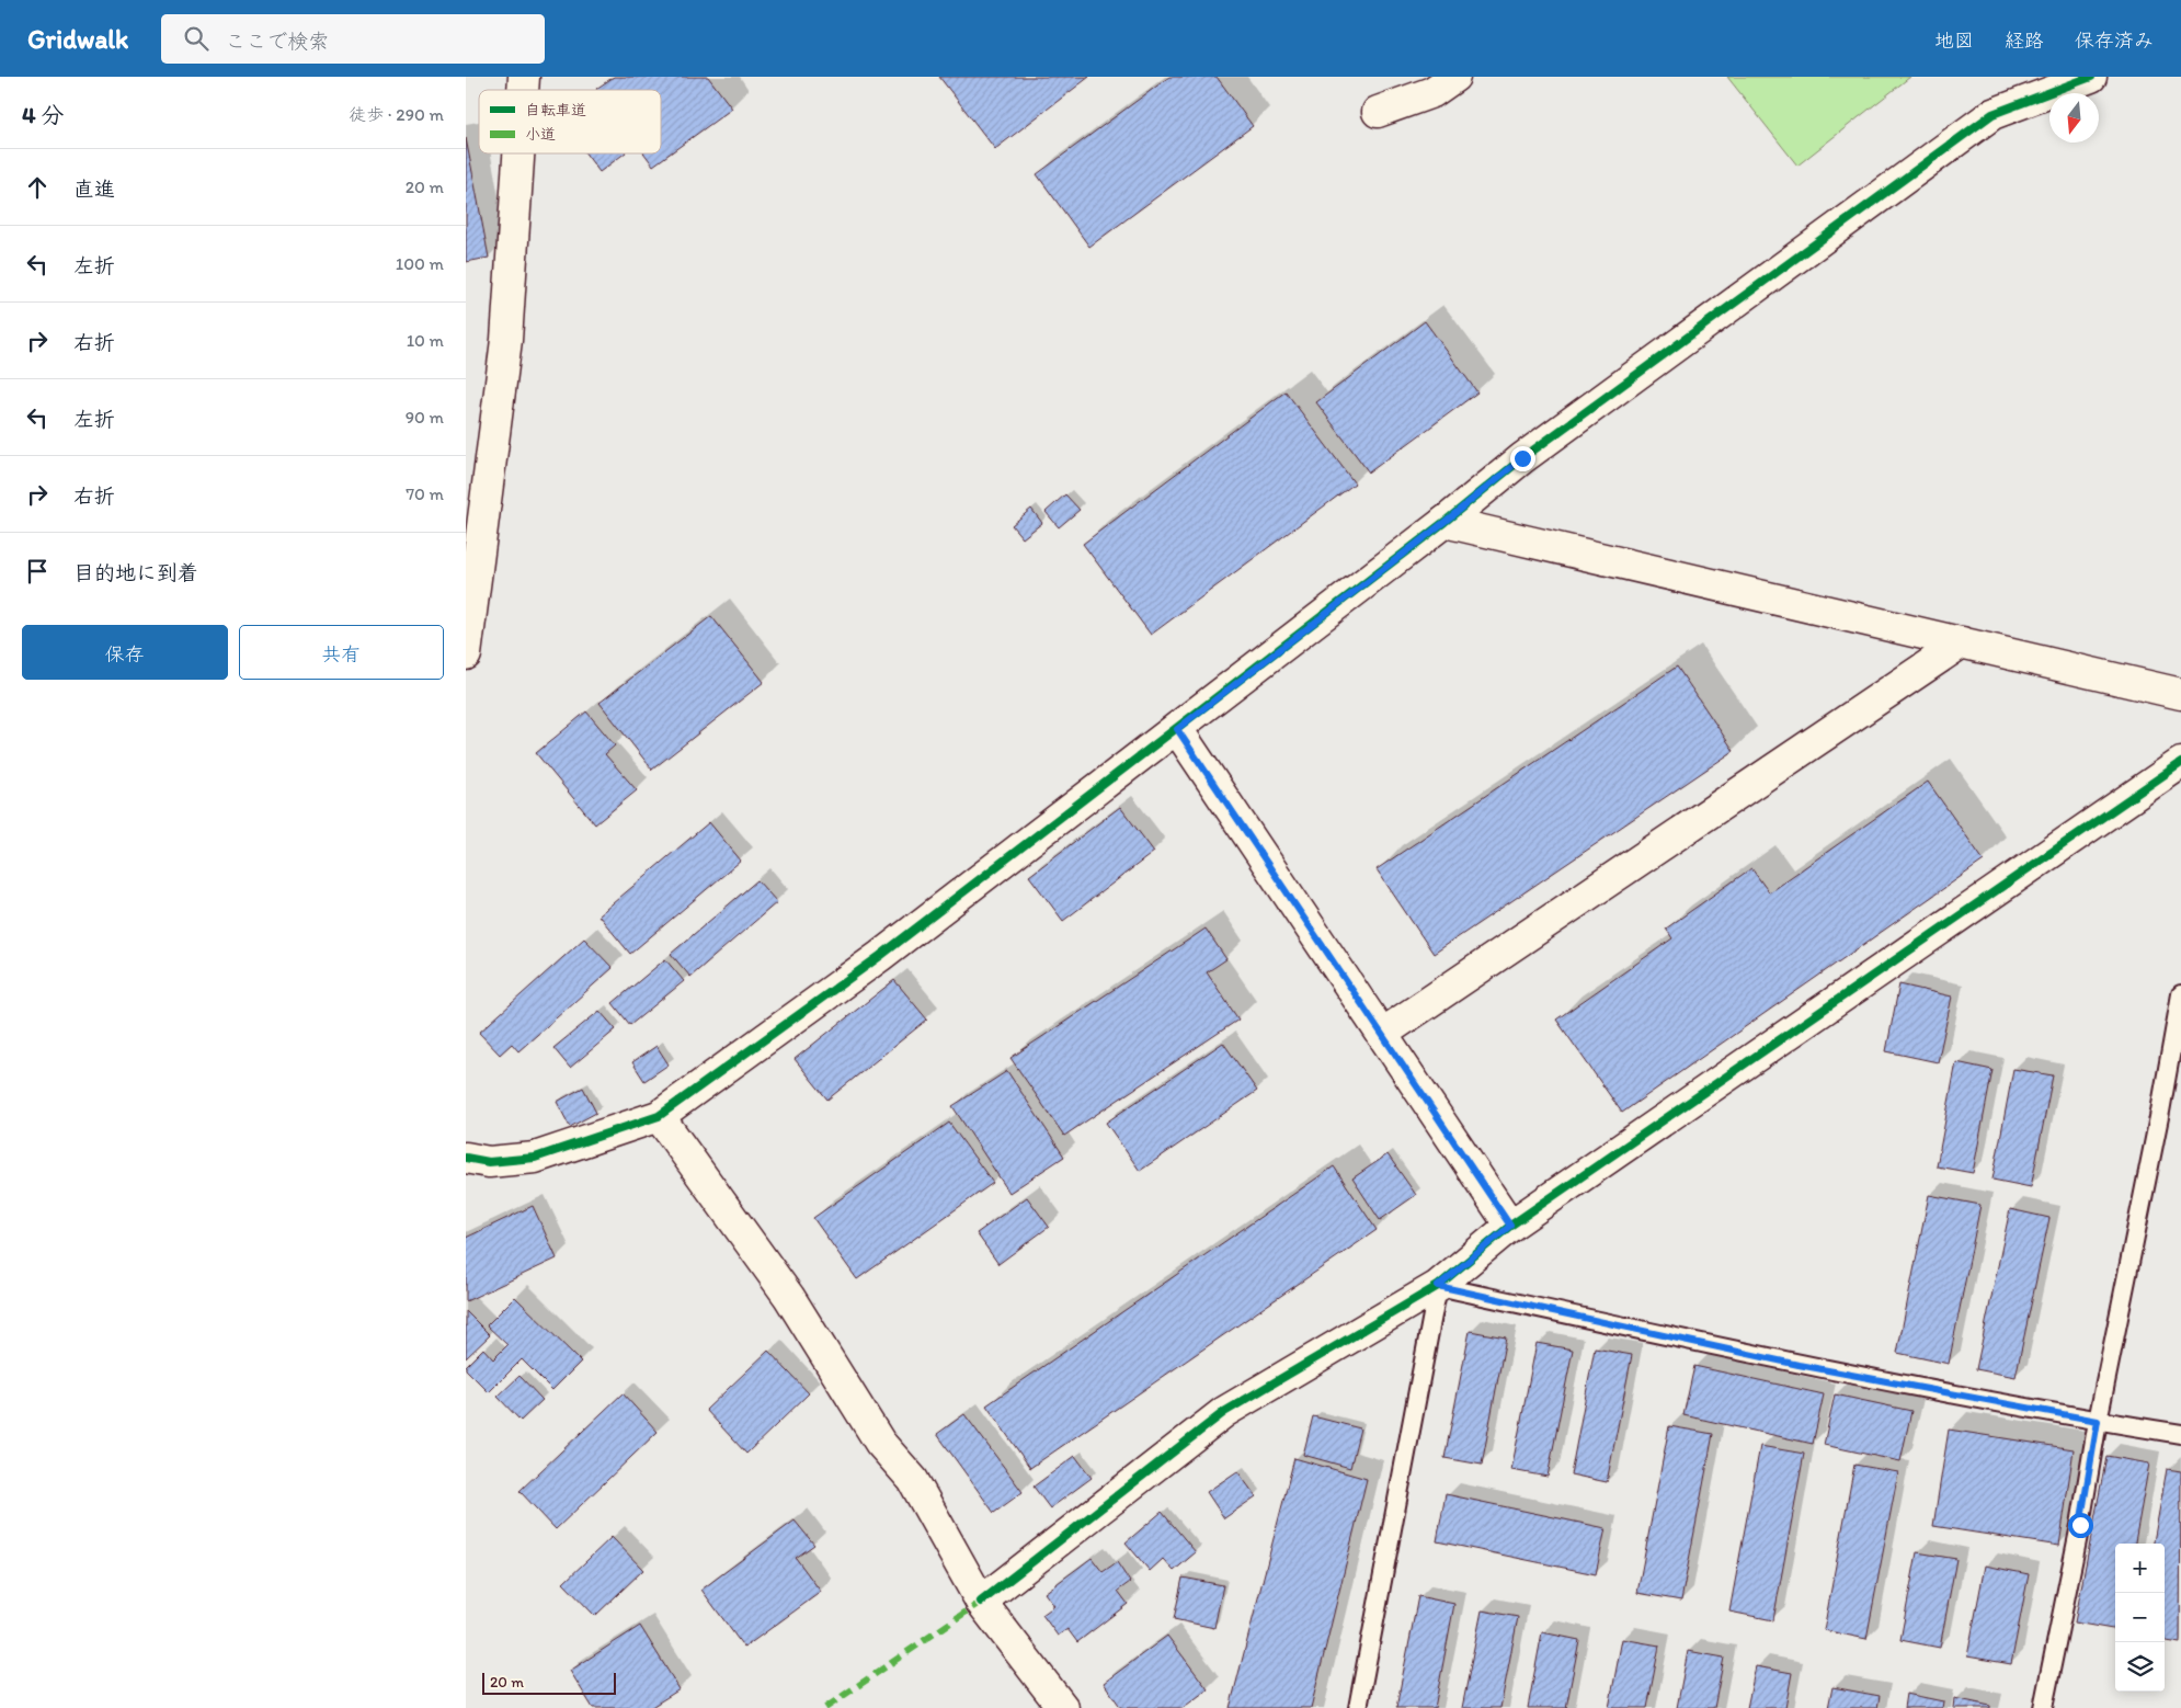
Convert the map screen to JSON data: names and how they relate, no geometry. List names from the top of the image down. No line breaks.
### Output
{"legend":["自転車道","小道"],"scale_bar":"20 m","north":"bottom","page":{"header":"Gridwalk","search":"ここで検索","nav":["地図","経路","保存済み"],"heading":["4 分","徒歩 · 290 m"],"list":[["直進","20 m"],["左折","100 m"],["右折","10 m"],["左折","90 m"],["右折","70 m"],"目的地に到着"],"buttons":["保存","共有"],"map_buttons":["+","−"],"scale":"20 m"}}
